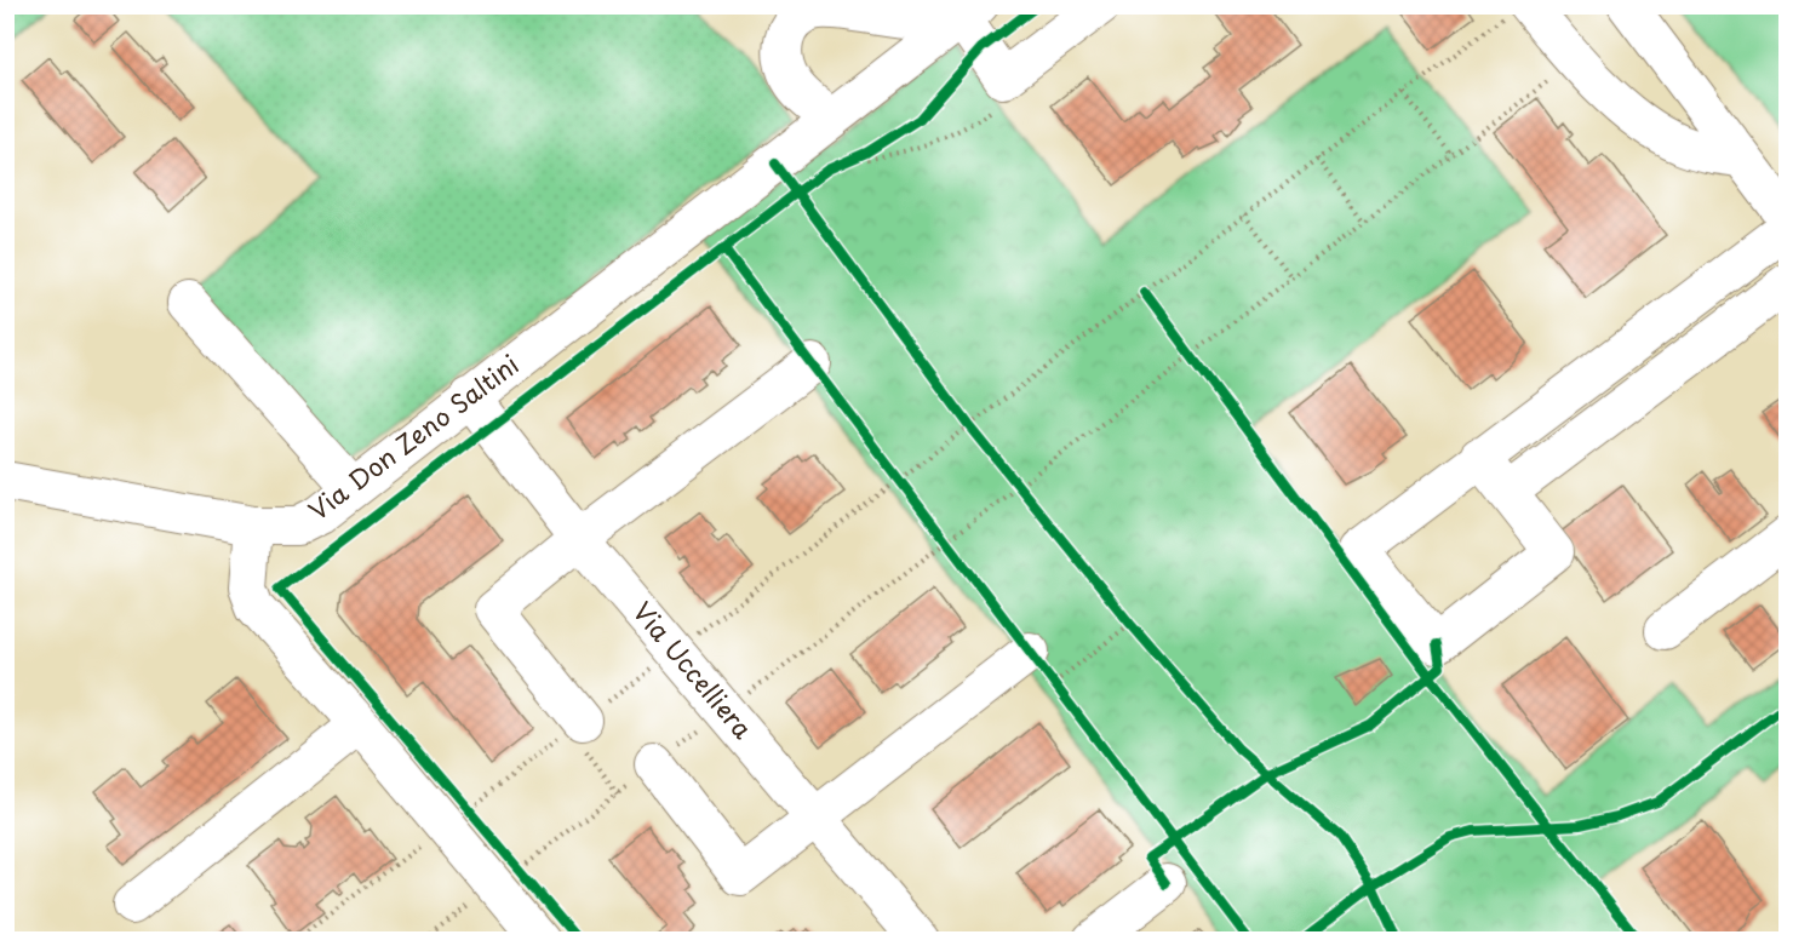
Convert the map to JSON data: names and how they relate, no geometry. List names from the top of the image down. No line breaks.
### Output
{"streets":{"street":["Via Don Zeno Saltini","Via Uccelliera"]},"crossings":[["Via Don Zeno Saltini","Via Uccelliera"]]}
